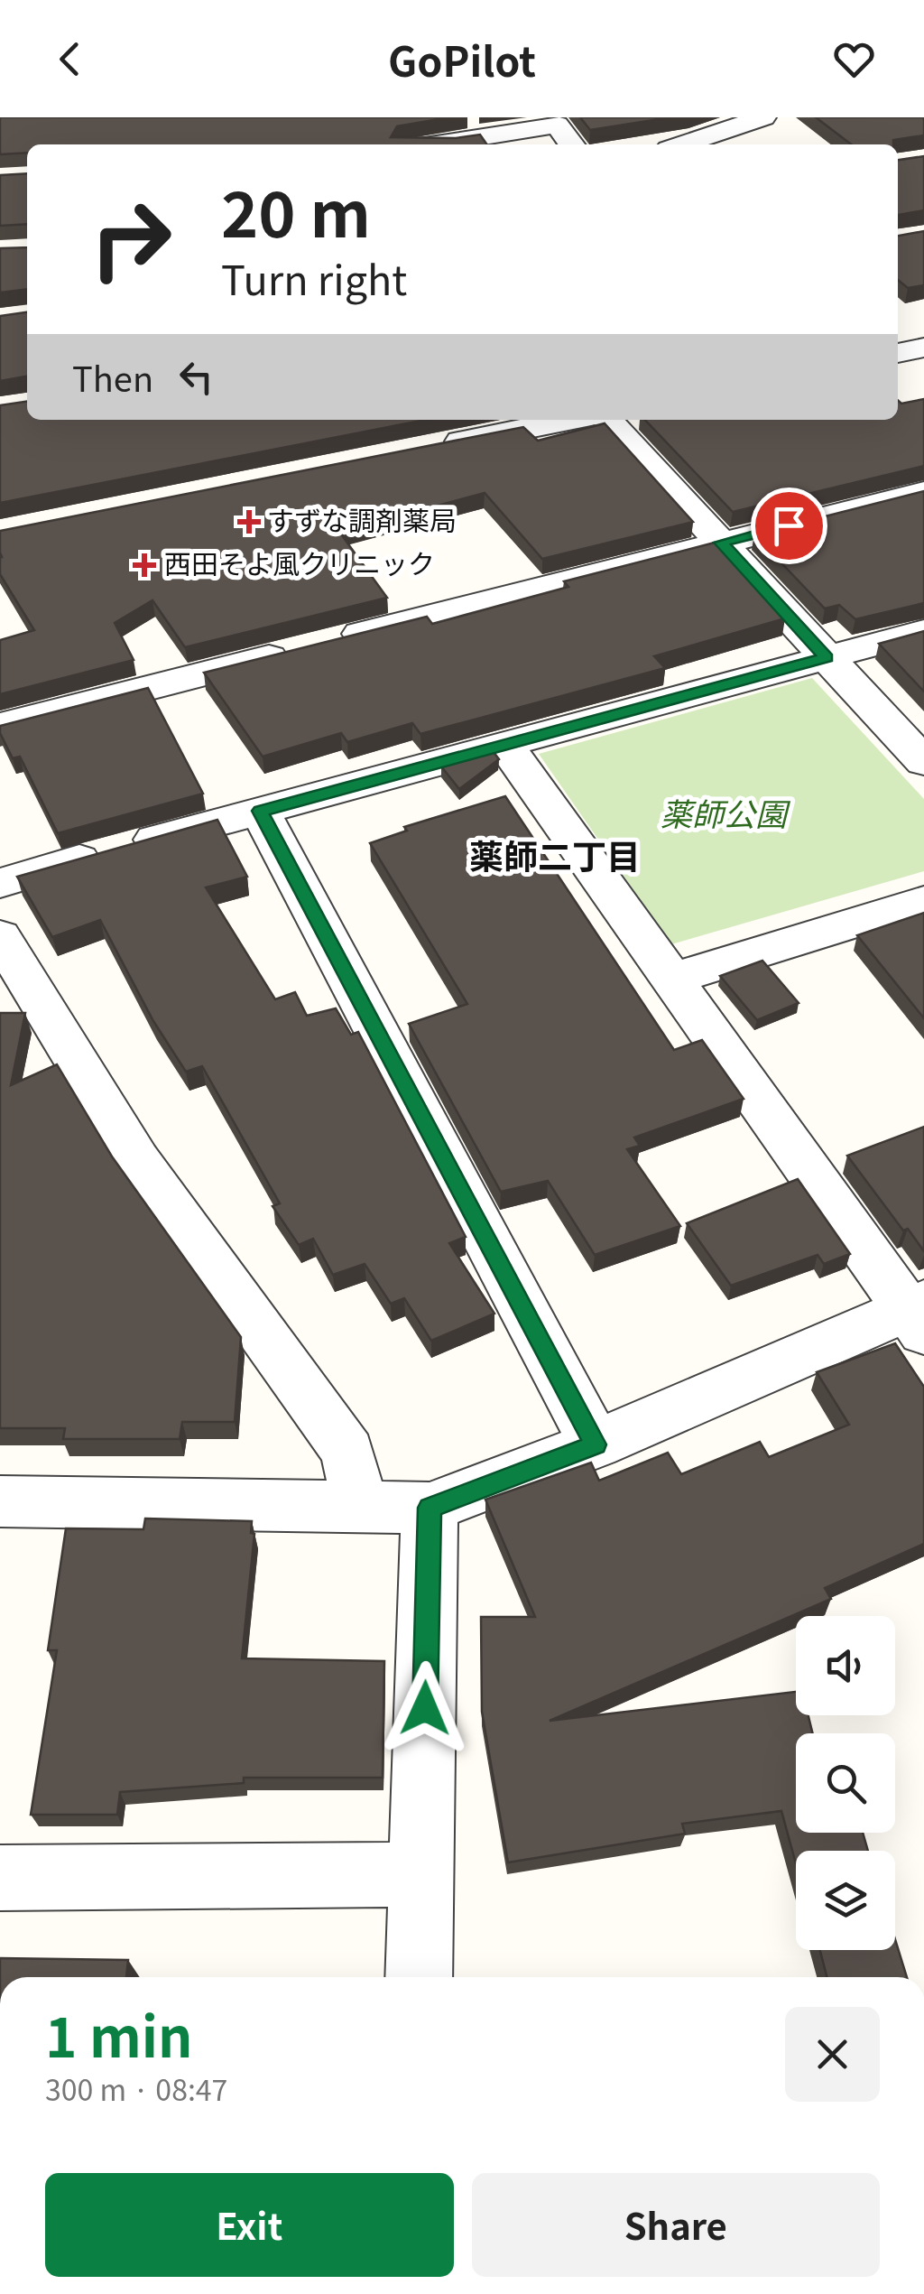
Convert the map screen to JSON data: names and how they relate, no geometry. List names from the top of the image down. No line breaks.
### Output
{"districts":["薬師二丁目"],"parks":["薬師公園"],"places":{"health":["すずな調剤薬局","西田そよ風クリニック"]},"page":{"header":"GoPilot","turn":["20 m","Turn right"],"then":"Then","heading":["1 min","300 m · 08:47"],"buttons":["Exit","Share"]}}
